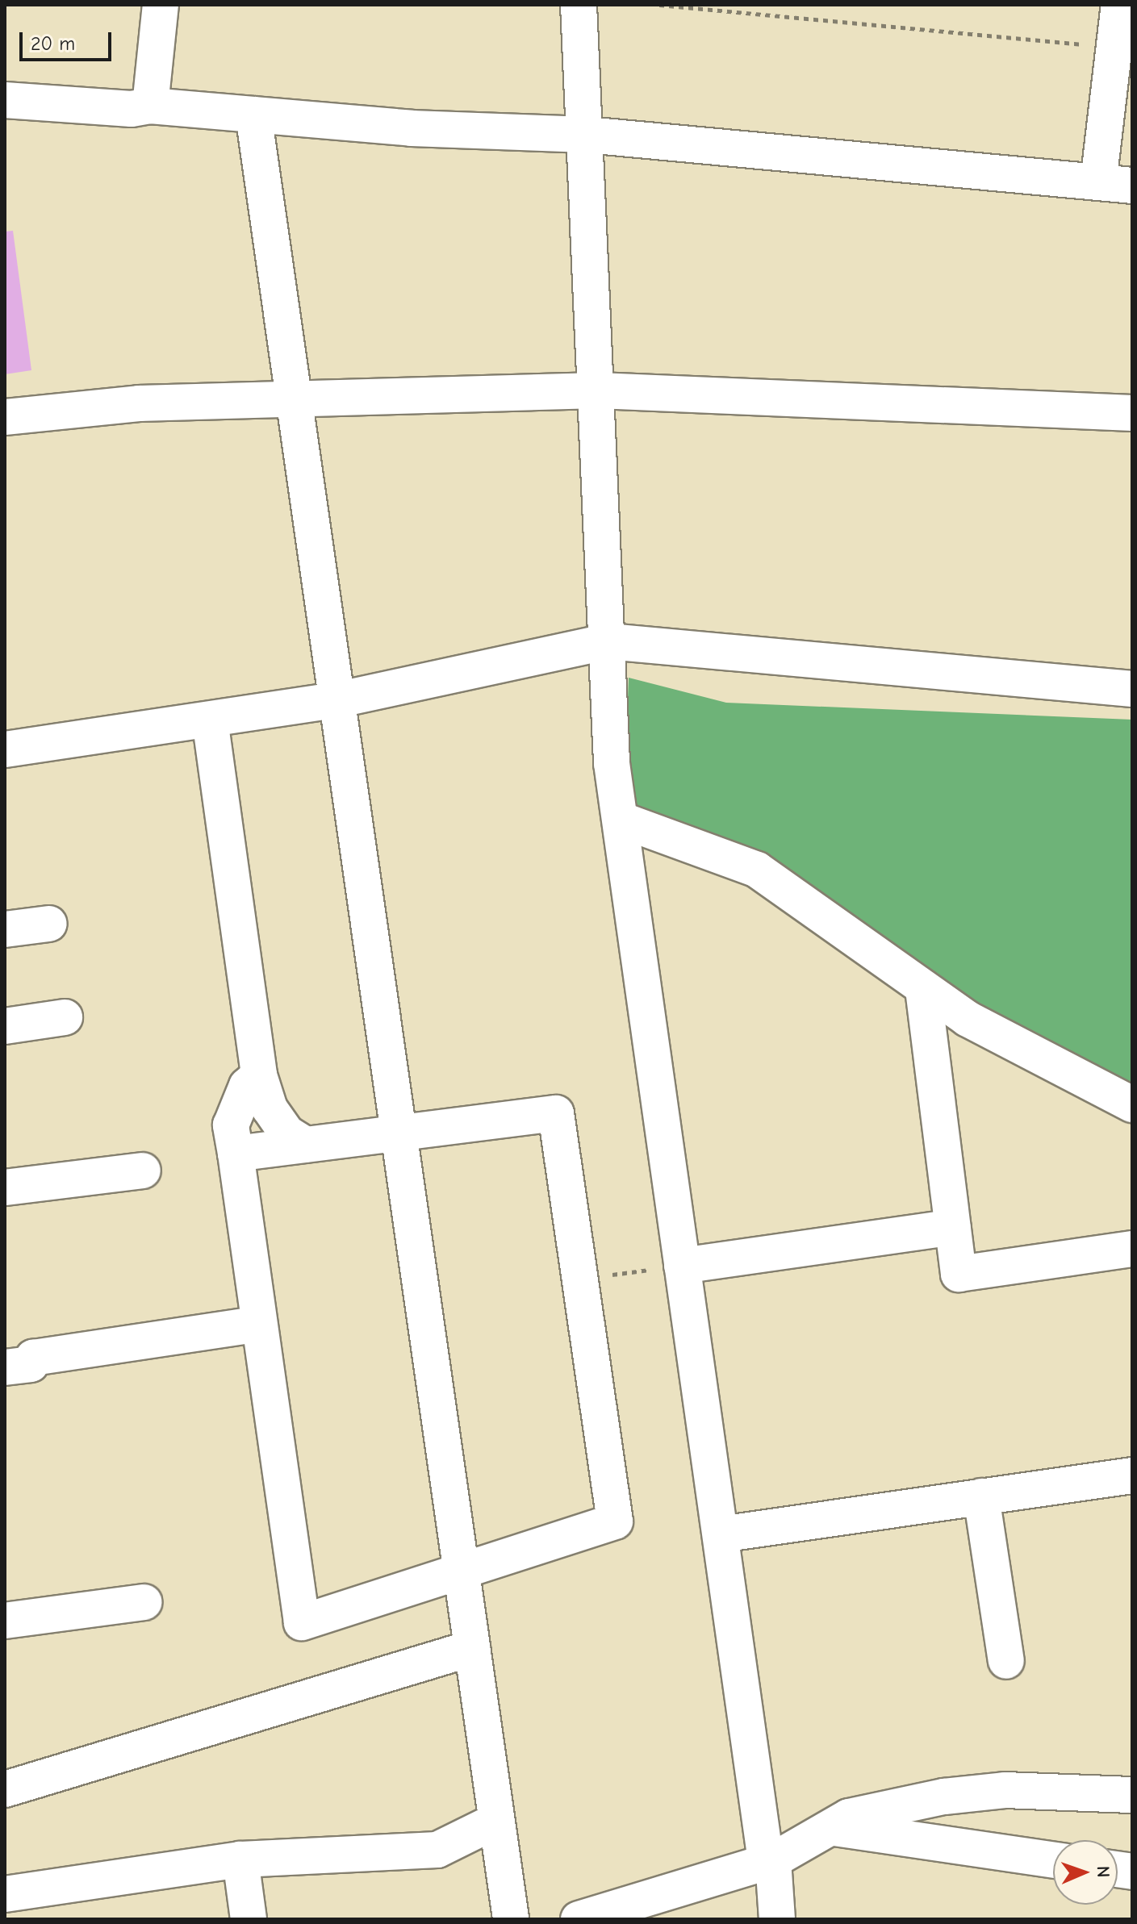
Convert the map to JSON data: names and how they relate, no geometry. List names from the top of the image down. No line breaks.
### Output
{"scale_bar":"20 m","north":"right"}
